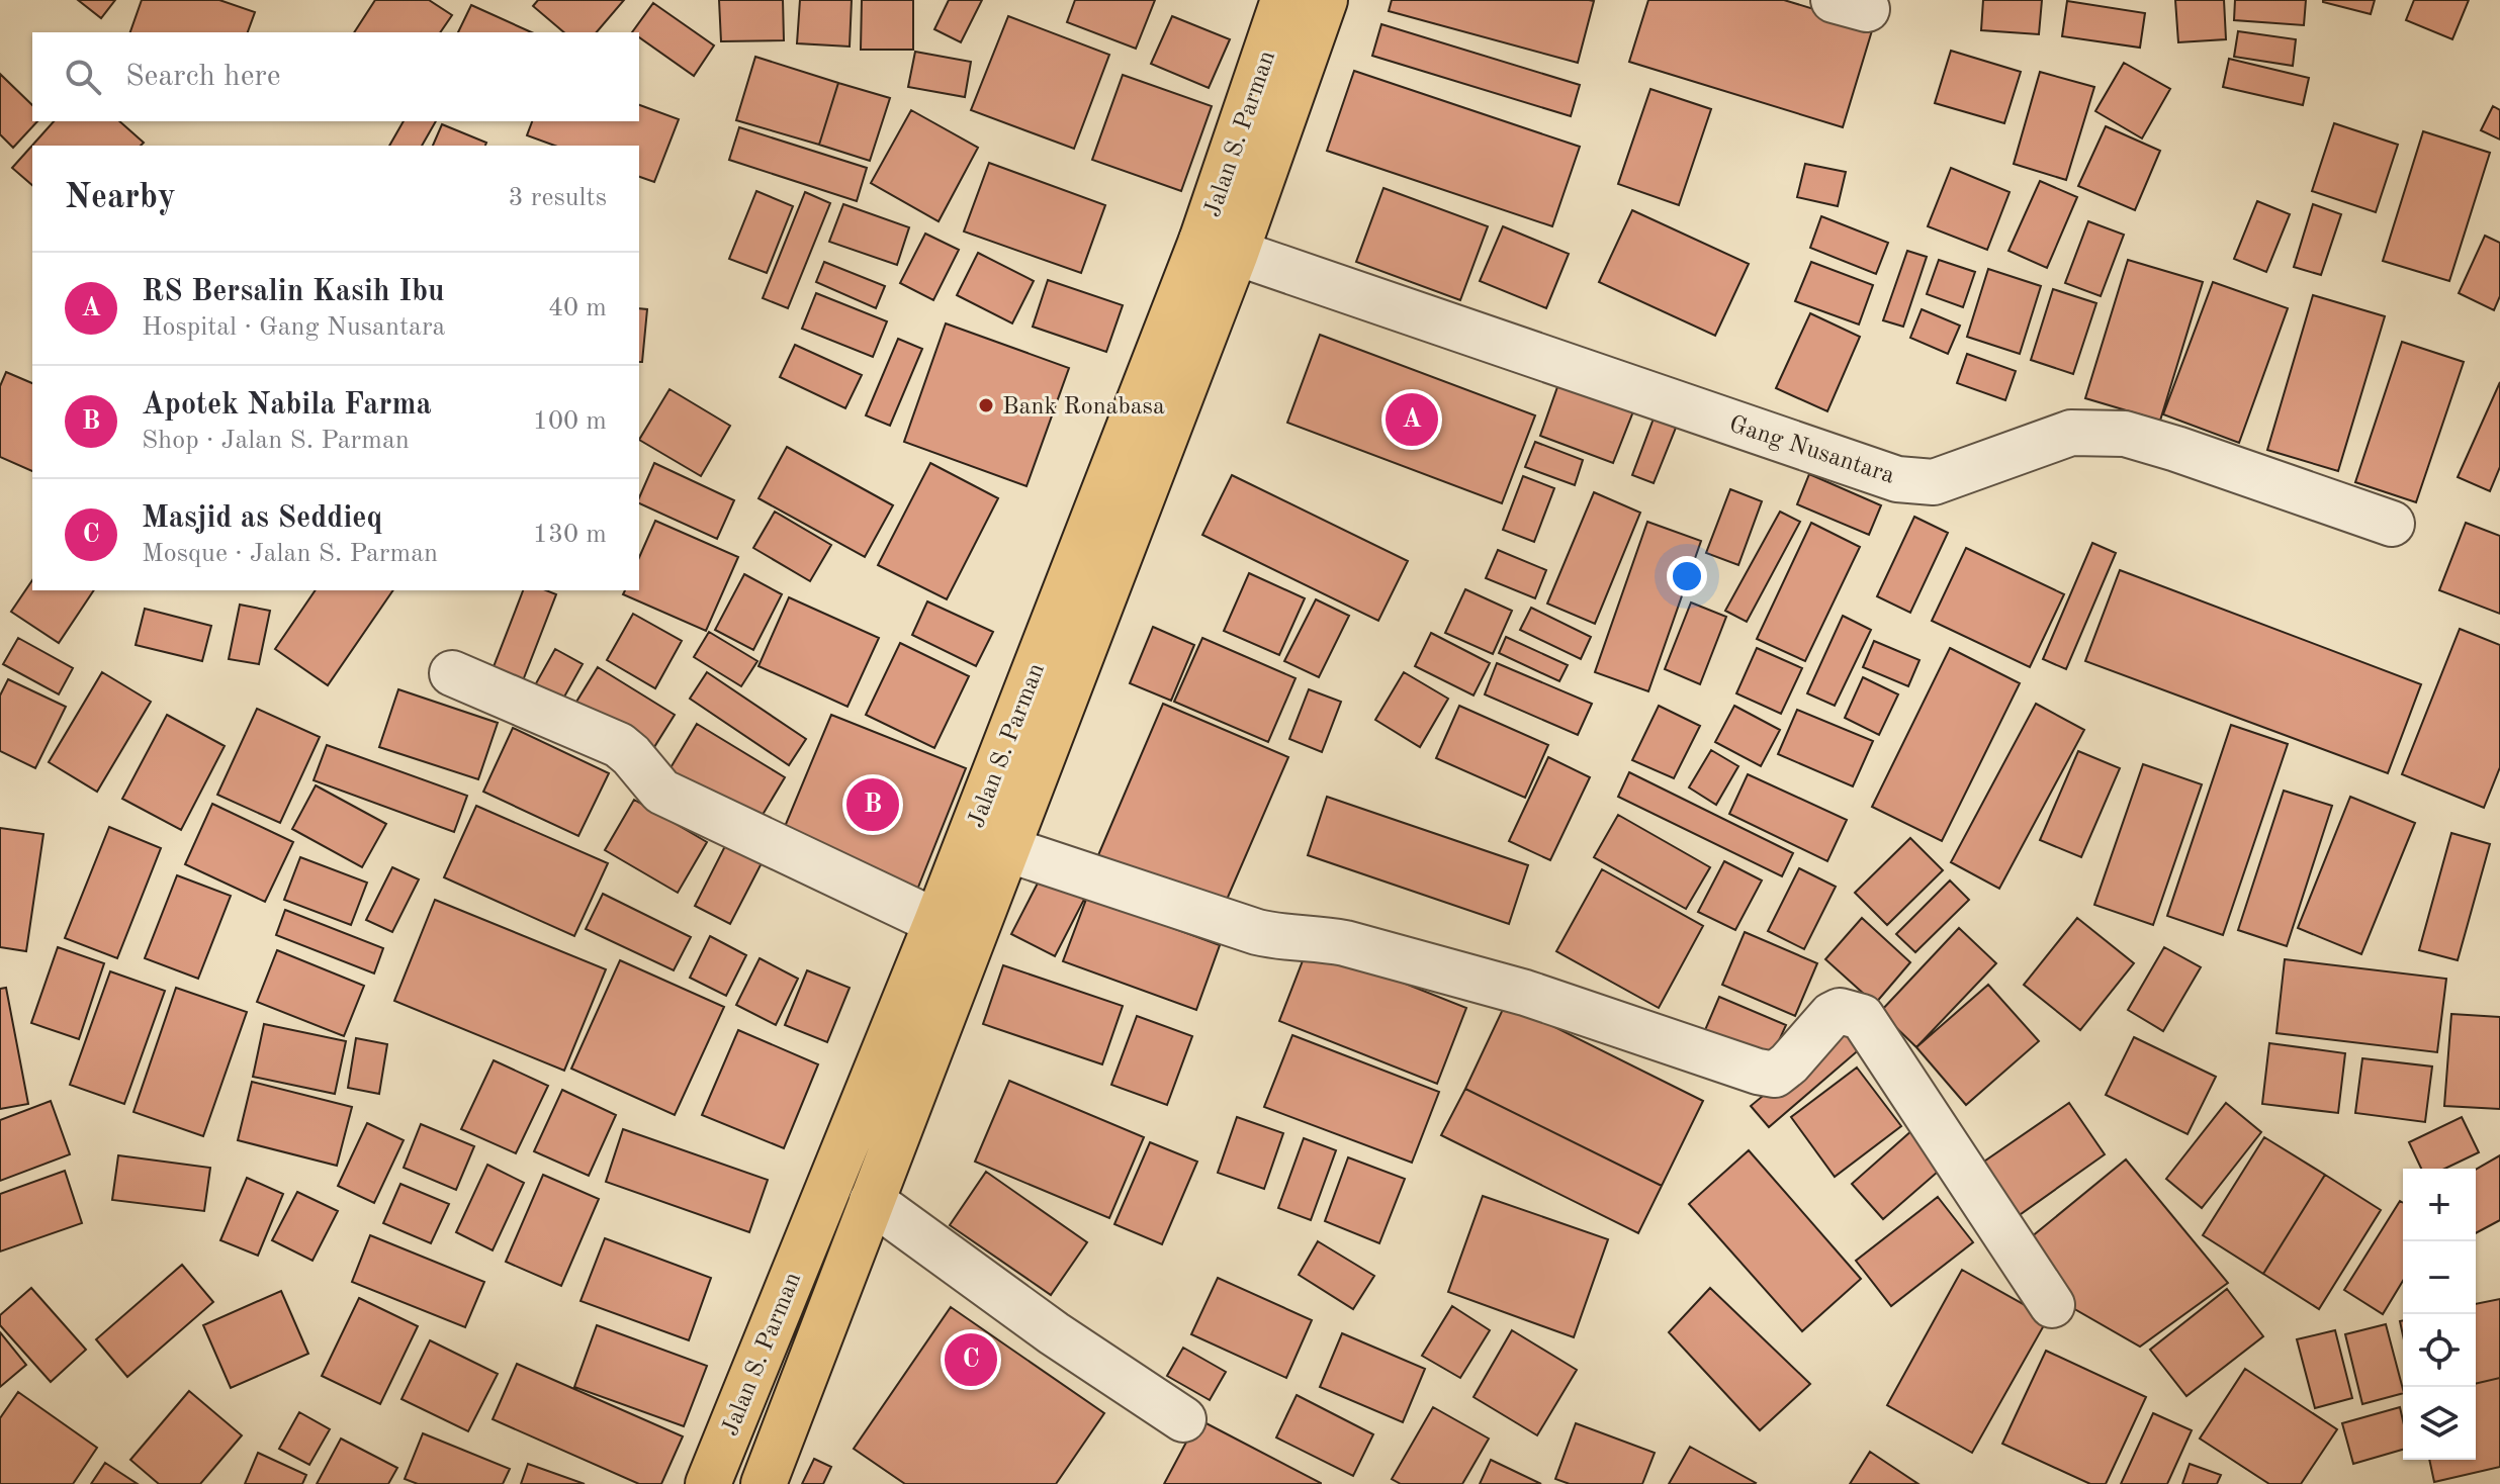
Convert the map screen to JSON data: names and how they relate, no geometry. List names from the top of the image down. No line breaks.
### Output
{"streets":{"main road":["Jalan S. Parman"],"street":["Gang Nusantara"]},"crossings":[["Jalan S. Parman","Gang Nusantara"]],"places":["Bank Ronabasa"],"page":{"search":"Search here","heading":["Nearby","3 results"],"list":[{"mark":"A","name":"RS Bersalin Kasih Ibu","note":"Hospital · Gang Nusantara","value":"40 m"},{"mark":"B","name":"Apotek Nabila Farma","note":"Shop · Jalan S. Parman","value":"100 m"},{"mark":"C","name":"Masjid as Seddieq","note":"Mosque · Jalan S. Parman","value":"130 m"}],"pins":["A","B","C"],"map_buttons":["+","−"]}}
